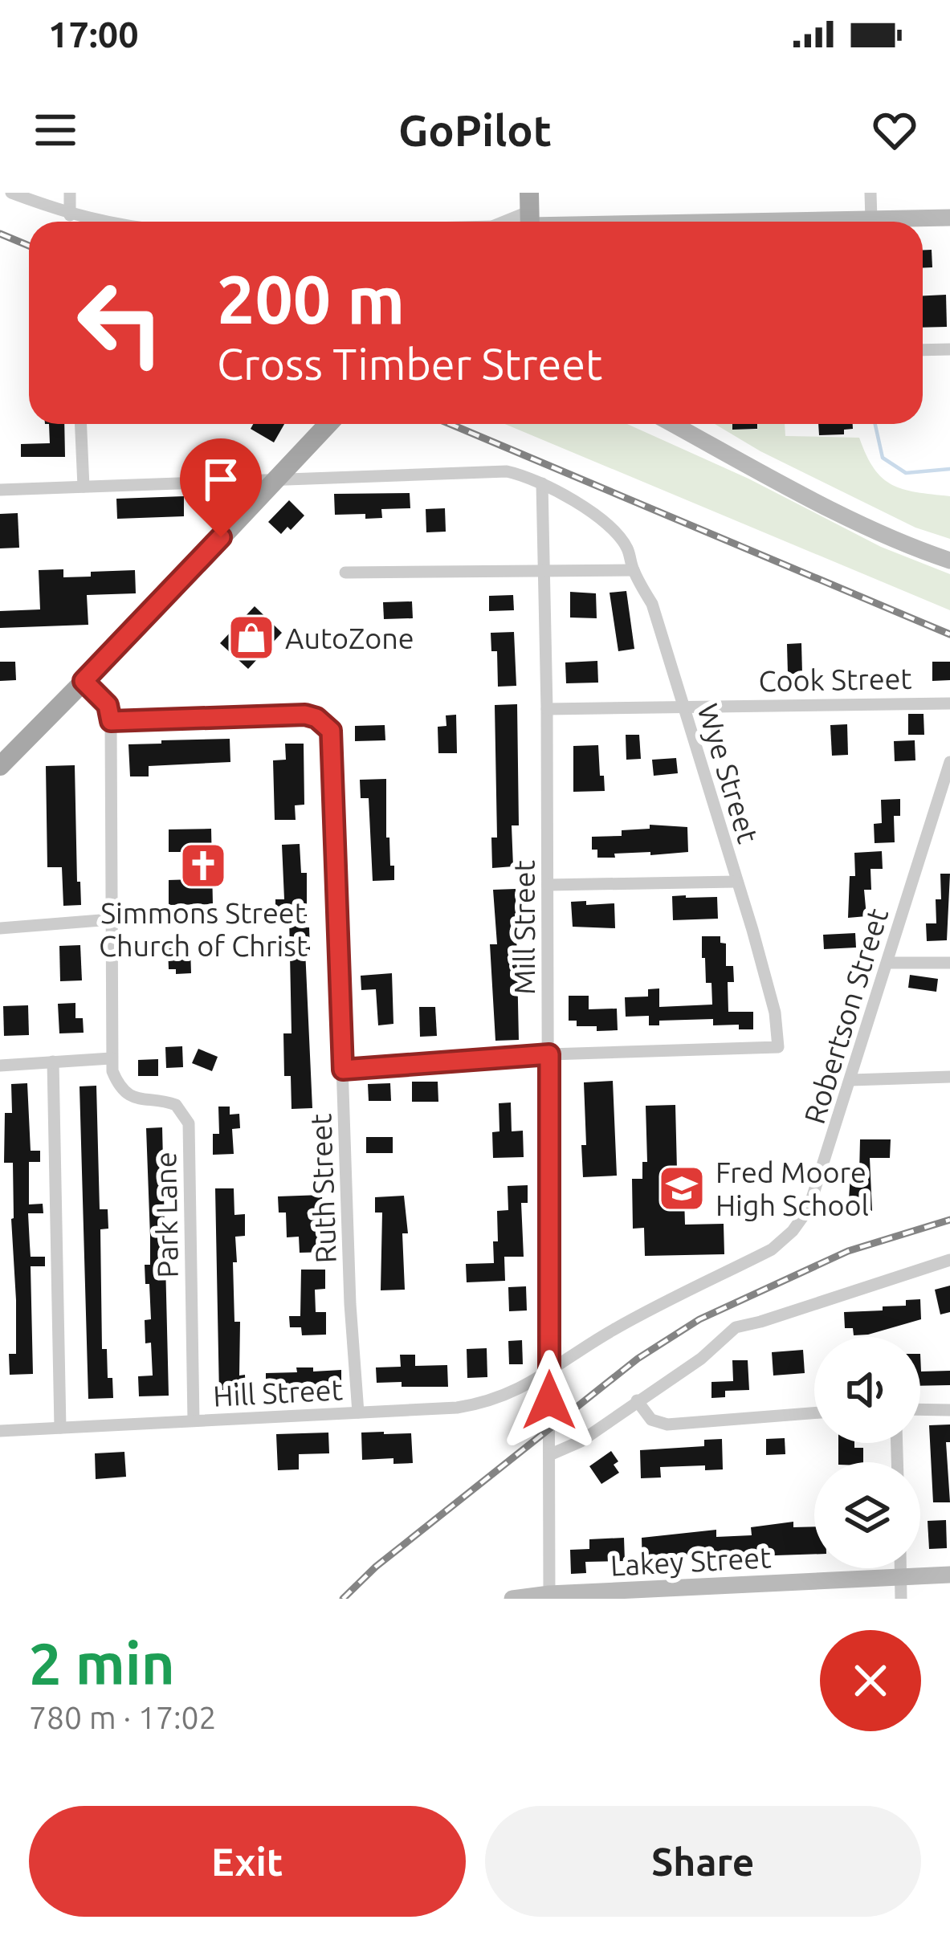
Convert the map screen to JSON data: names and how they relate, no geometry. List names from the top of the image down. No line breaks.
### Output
{"streets":{"main road":["Lakey Street"],"street":["Cook Street","Wye Street","Mill Street","Robertson Street","Ruth Street","Park Lane","Hill Street"]},"crossings":[["Cook Street","Wye Street"],["Cook Street","Mill Street"],["Wye Street","Mill Street"],["Mill Street","Robertson Street"],["Mill Street","Hill Street"],["Mill Street","Lakey Street"],["Robertson Street","Hill Street"],["Ruth Street","Hill Street"],["Park Lane","Hill Street"]],"places":{"shop":["AutoZone"],"church":["Simmons Street Church of Christ"],"school or university":["Fred Moore High School"]},"page":{"status":"17:00","header":"GoPilot","turn":["200 m","Cross Timber Street"],"heading":["2 min","780 m · 17:02"],"buttons":["Exit","Share"]}}
